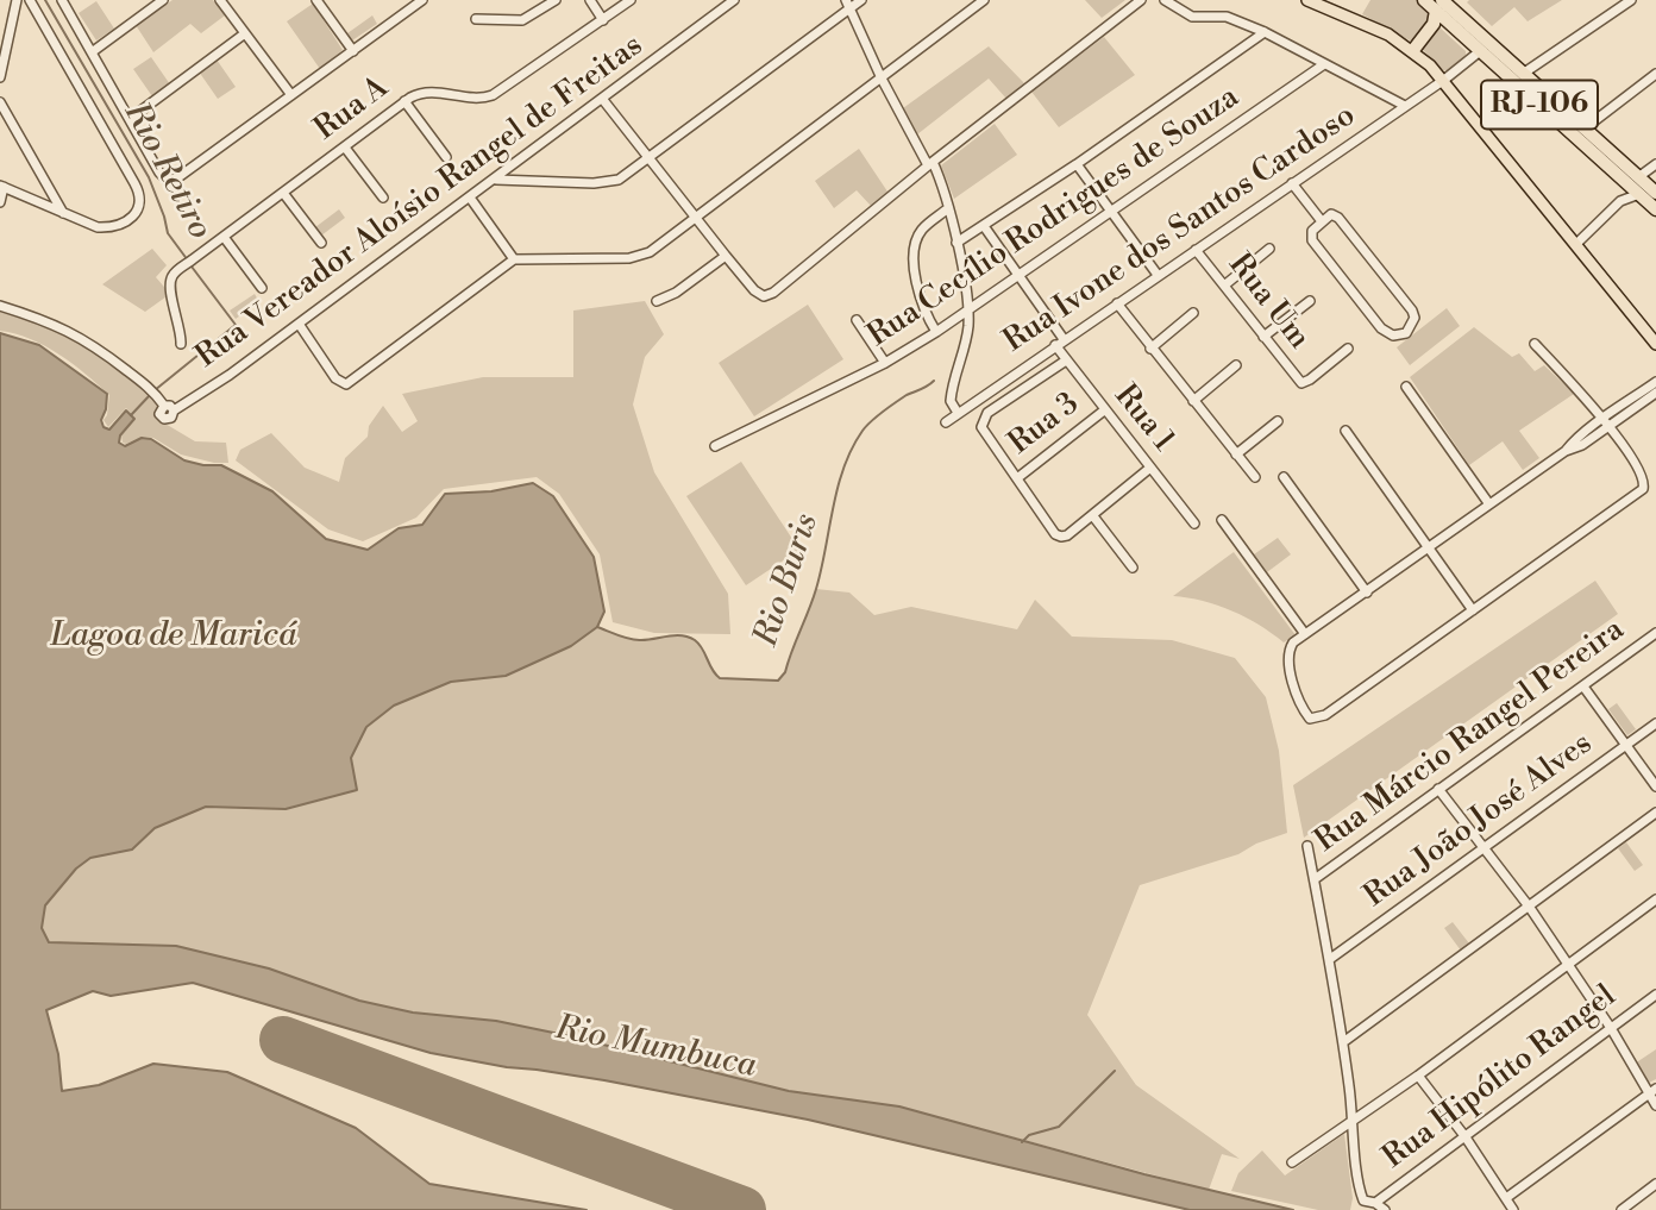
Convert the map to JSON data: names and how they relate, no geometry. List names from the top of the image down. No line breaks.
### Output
{"streets":{"highway":["RJ-106"],"street":["Rua A","Rua Vereador Aloísio Rangel de Freitas","Rua Cecílio Rodrigues de Souza","Rua Ivone dos Santos Cardoso","Rua Um","Rua 1","Rua 3","Rua Márcio Rangel Pereira","Rua João José Alves","Rua Hipólito Rangel"]},"crossings":[["RJ-106","Rua Ivone dos Santos Cardoso"],["Rua Ivone dos Santos Cardoso","Rua Um"],["Rua Ivone dos Santos Cardoso","Rua 1"],["Rua 1","Rua 3"]],"water":["Rio Retiro","Rio Buris","Lagoa de Maricá","Rio Mumbuca"]}
